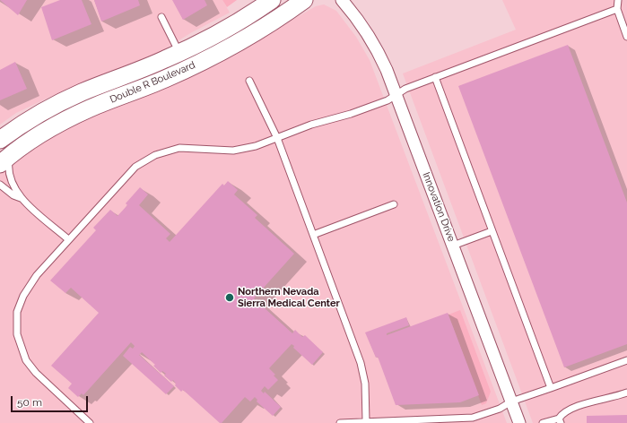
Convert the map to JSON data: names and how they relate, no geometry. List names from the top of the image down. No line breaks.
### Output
{"streets":{"main road":["Double R Boulevard"],"street":["Innovation Drive"]},"places":["Northern Nevada Sierra Medical Center"],"scale_bar":"50 m"}
